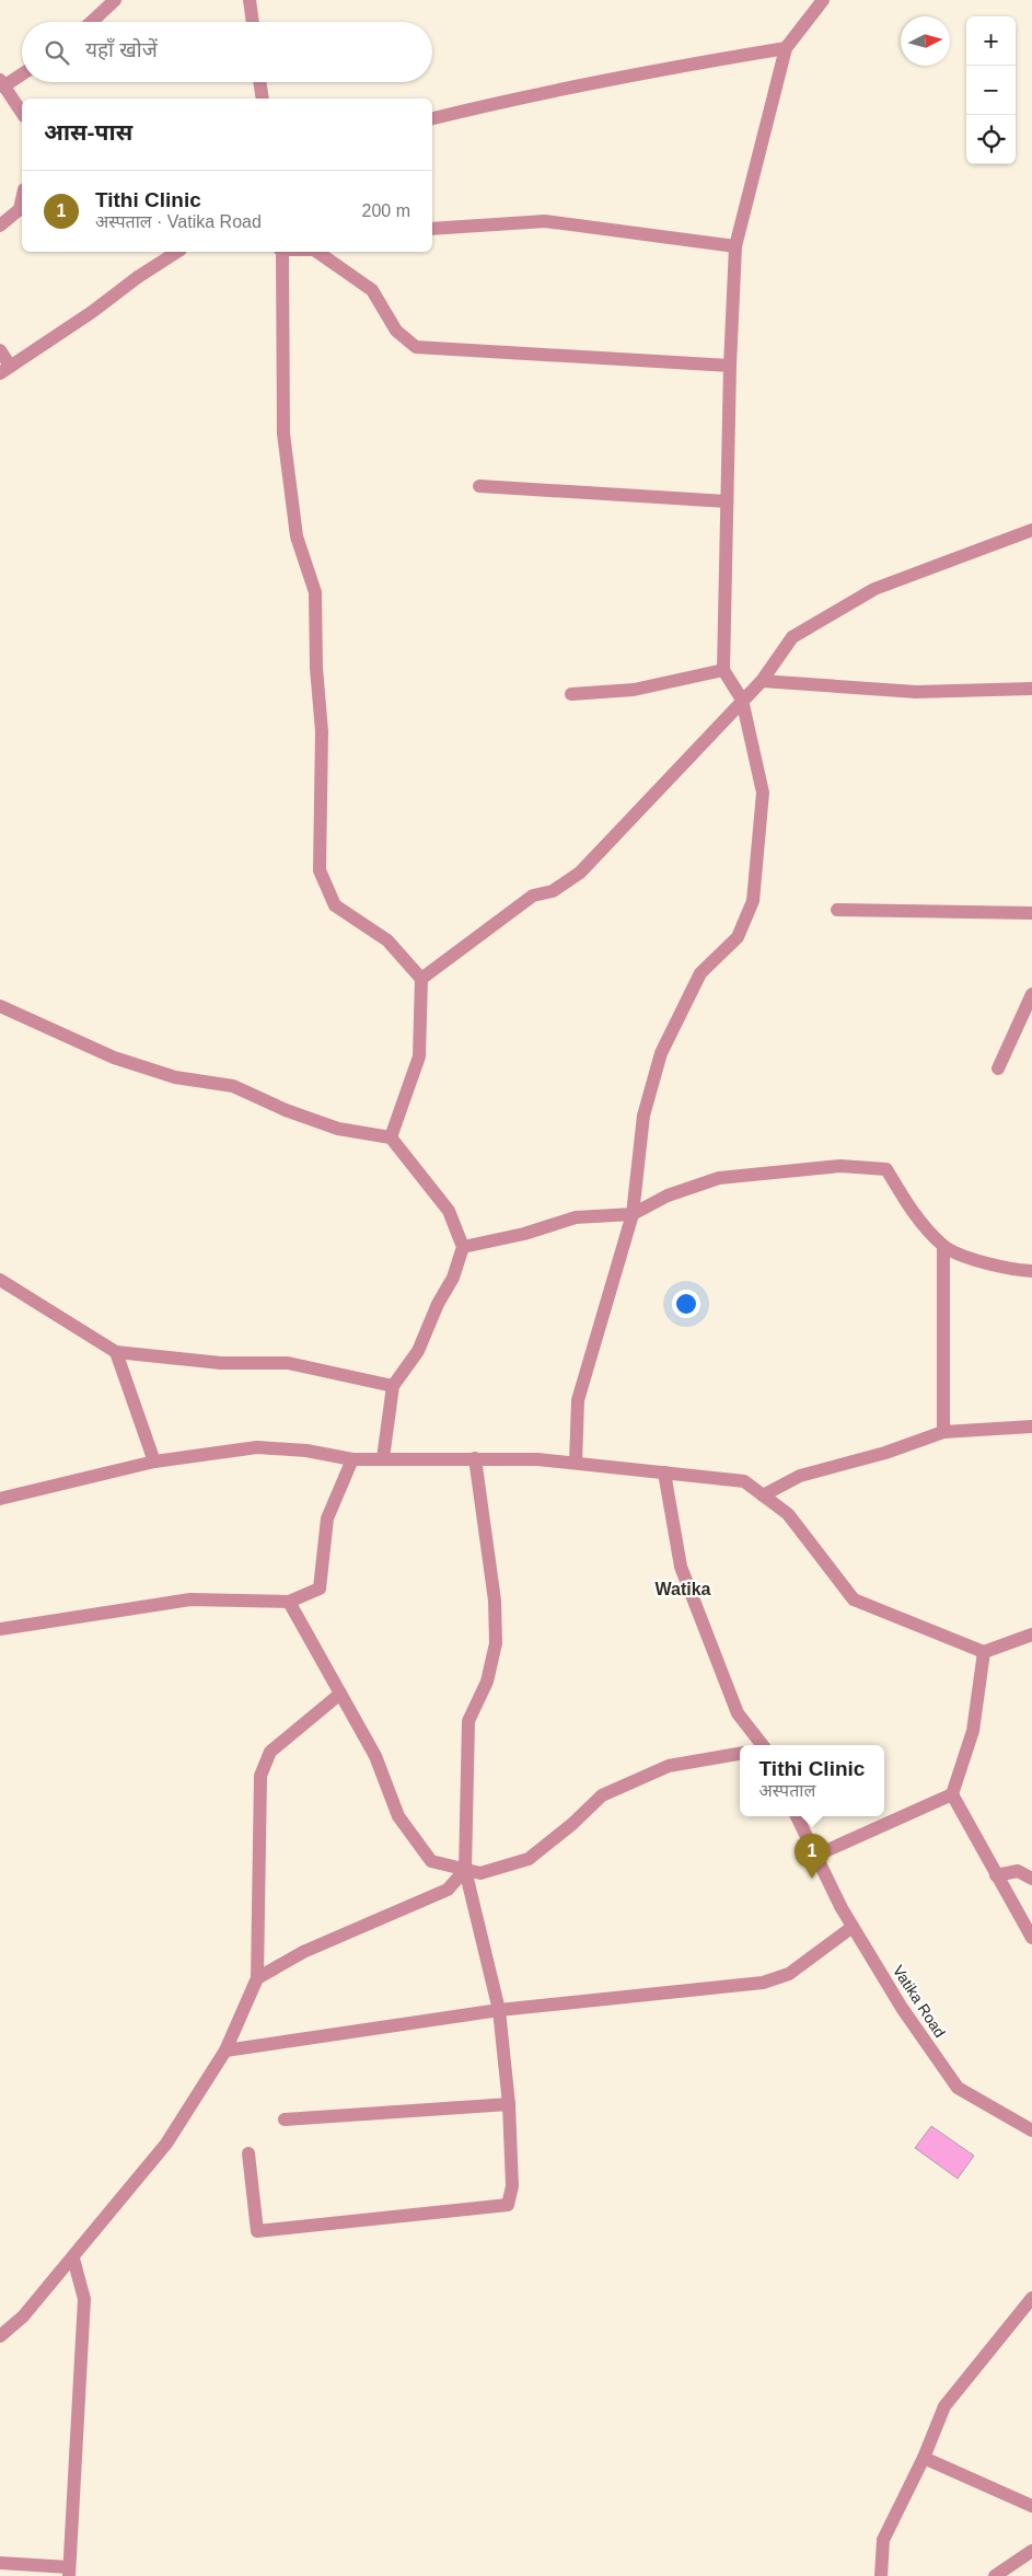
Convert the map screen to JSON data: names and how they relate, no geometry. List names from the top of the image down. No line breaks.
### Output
{"streets":{"street":["Vatika Road"]},"districts":["Watika"],"north":"right","page":{"map_buttons":["+","−"],"search":"यहाँ खोजें","heading":"आस-पास","list":[{"mark":"1","name":"Tithi Clinic","note":"अस्पताल · Vatika Road","value":"200 m"}],"popup":["Tithi Clinic","अस्पताल"],"pins":"1"}}
